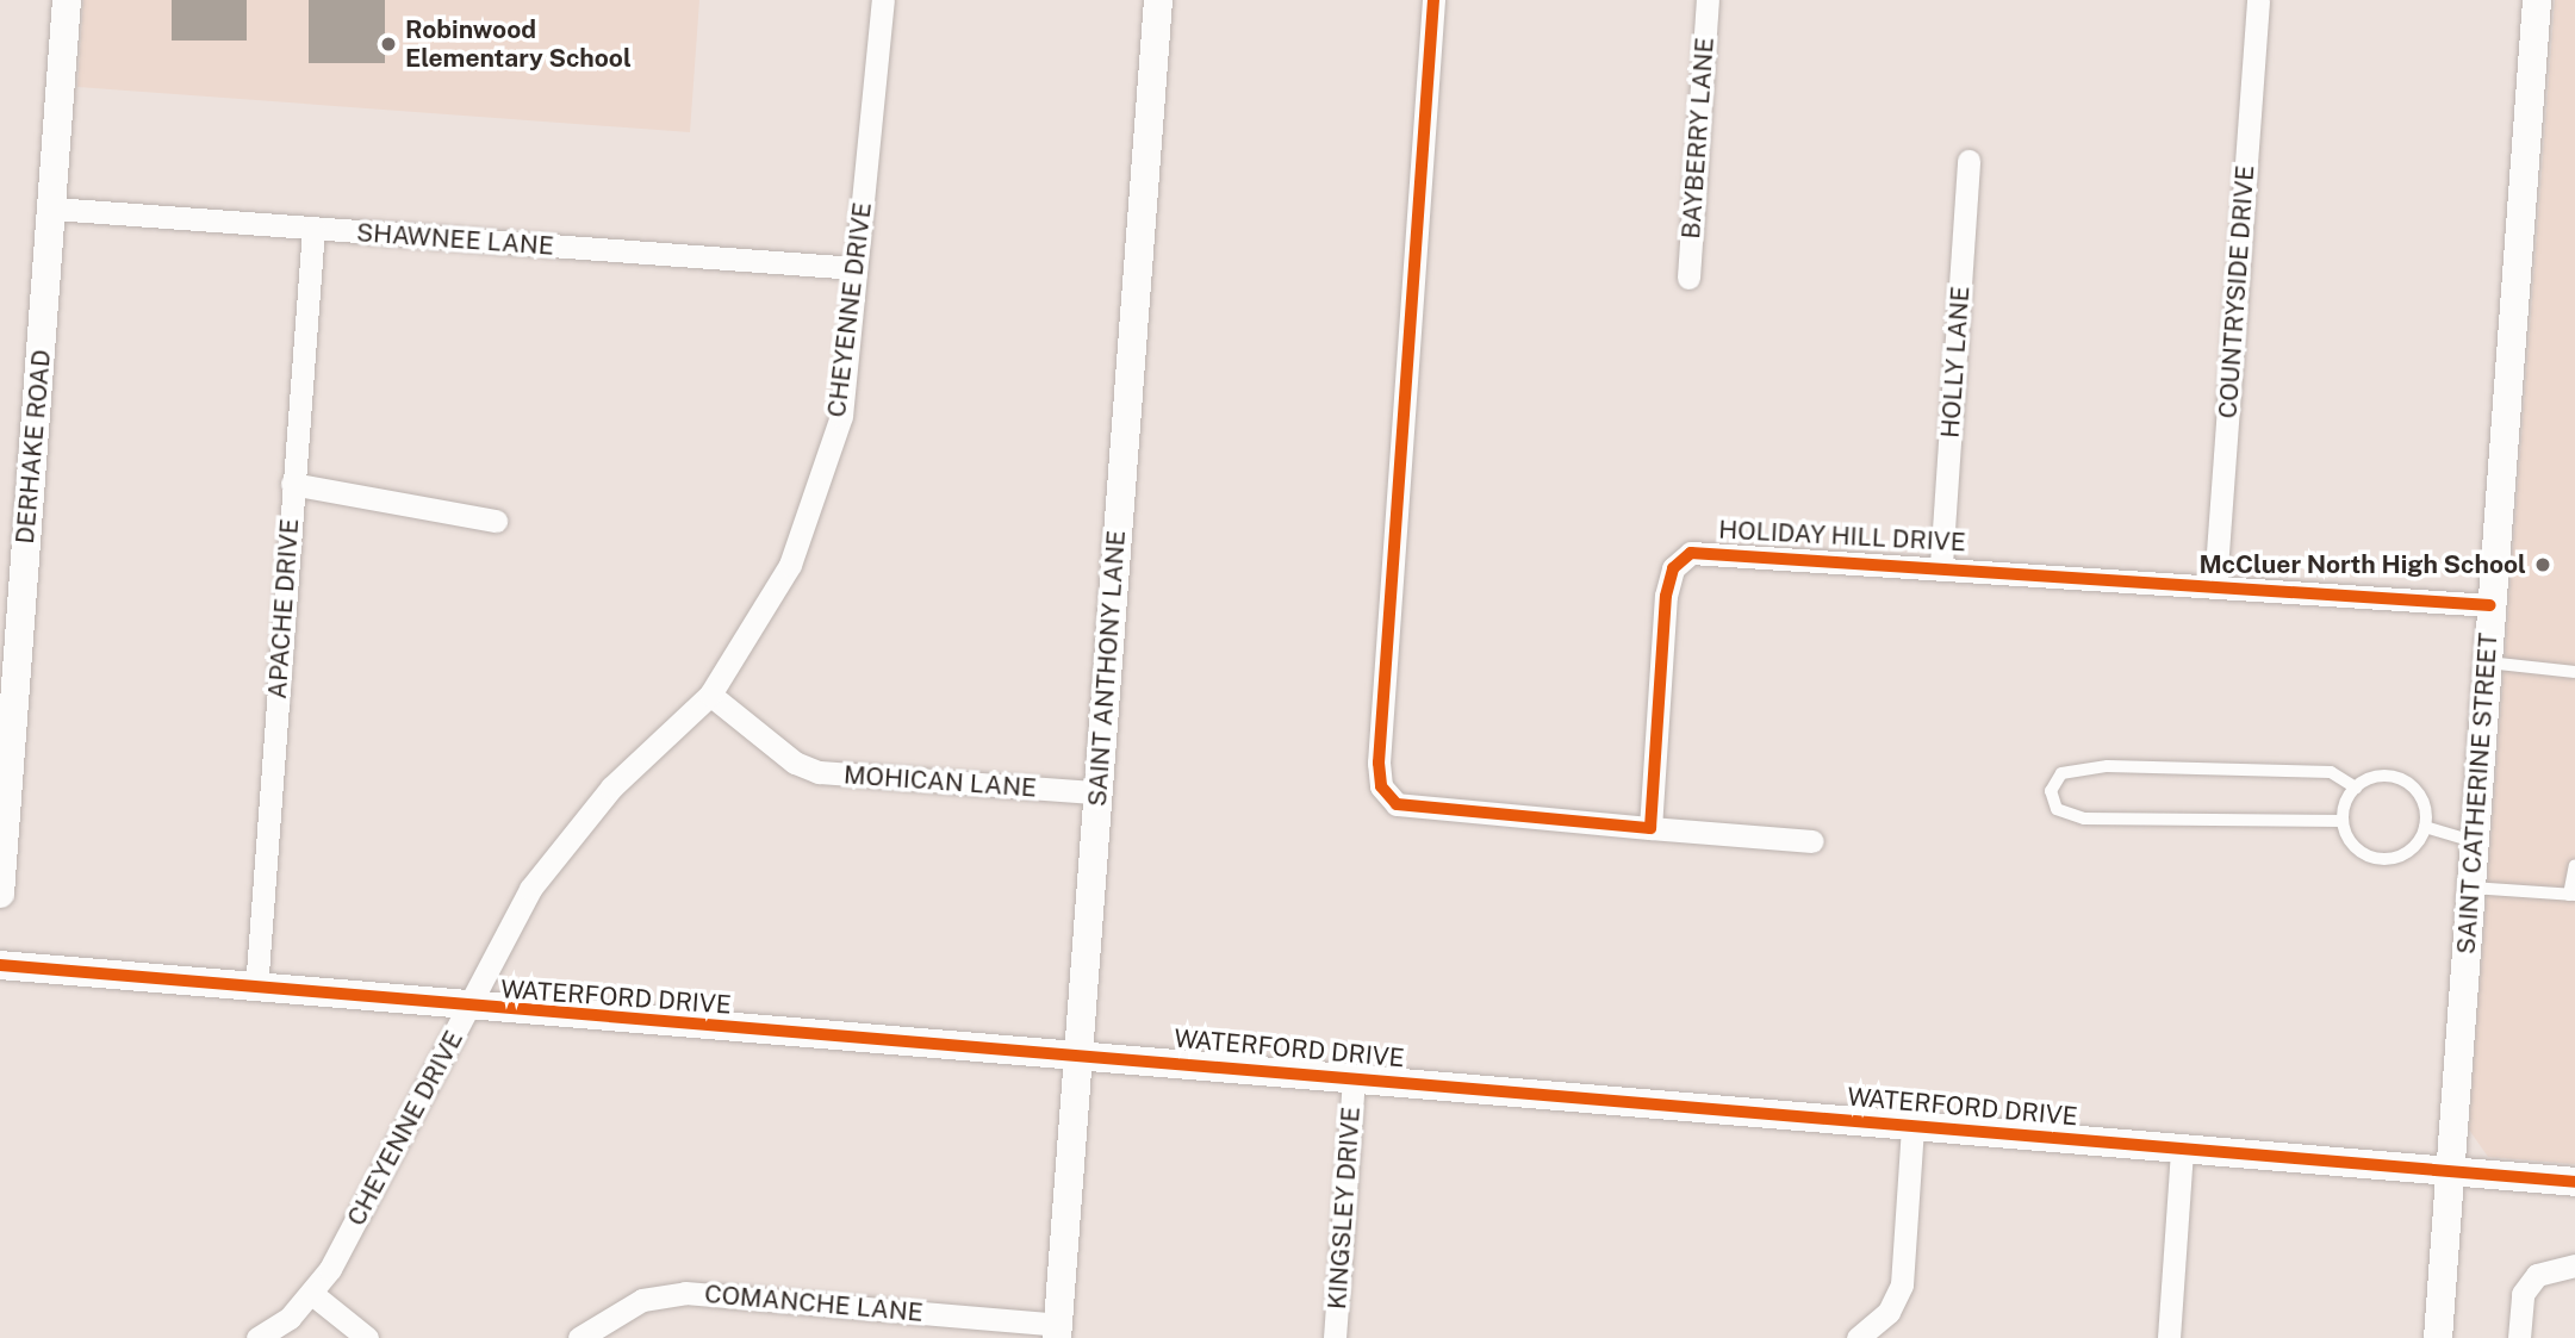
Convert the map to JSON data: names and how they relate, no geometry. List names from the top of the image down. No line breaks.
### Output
{"streets":{"street":["BAYBERRY LANE","SHAWNEE LANE","COUNTRYSIDE DRIVE","CHEYENNE DRIVE","HOLLY LANE","DERHAKE ROAD","HOLIDAY HILL DRIVE","APACHE DRIVE","SAINT ANTHONY LANE","MOHICAN LANE","SAINT CATHERINE STREET","WATERFORD DRIVE","KINGSLEY DRIVE","COMANCHE LANE"]},"crossings":[["SHAWNEE LANE","CHEYENNE DRIVE"],["SHAWNEE LANE","DERHAKE ROAD"],["SHAWNEE LANE","APACHE DRIVE"],["COUNTRYSIDE DRIVE","HOLIDAY HILL DRIVE"],["CHEYENNE DRIVE","MOHICAN LANE"],["CHEYENNE DRIVE","WATERFORD DRIVE"],["HOLLY LANE","HOLIDAY HILL DRIVE"],["HOLIDAY HILL DRIVE","SAINT CATHERINE STREET"],["APACHE DRIVE","WATERFORD DRIVE"],["SAINT ANTHONY LANE","MOHICAN LANE"],["SAINT ANTHONY LANE","WATERFORD DRIVE"],["SAINT ANTHONY LANE","COMANCHE LANE"],["SAINT CATHERINE STREET","WATERFORD DRIVE"],["WATERFORD DRIVE","KINGSLEY DRIVE"]],"places":["Robinwood Elementary School","McCluer North High School"]}
